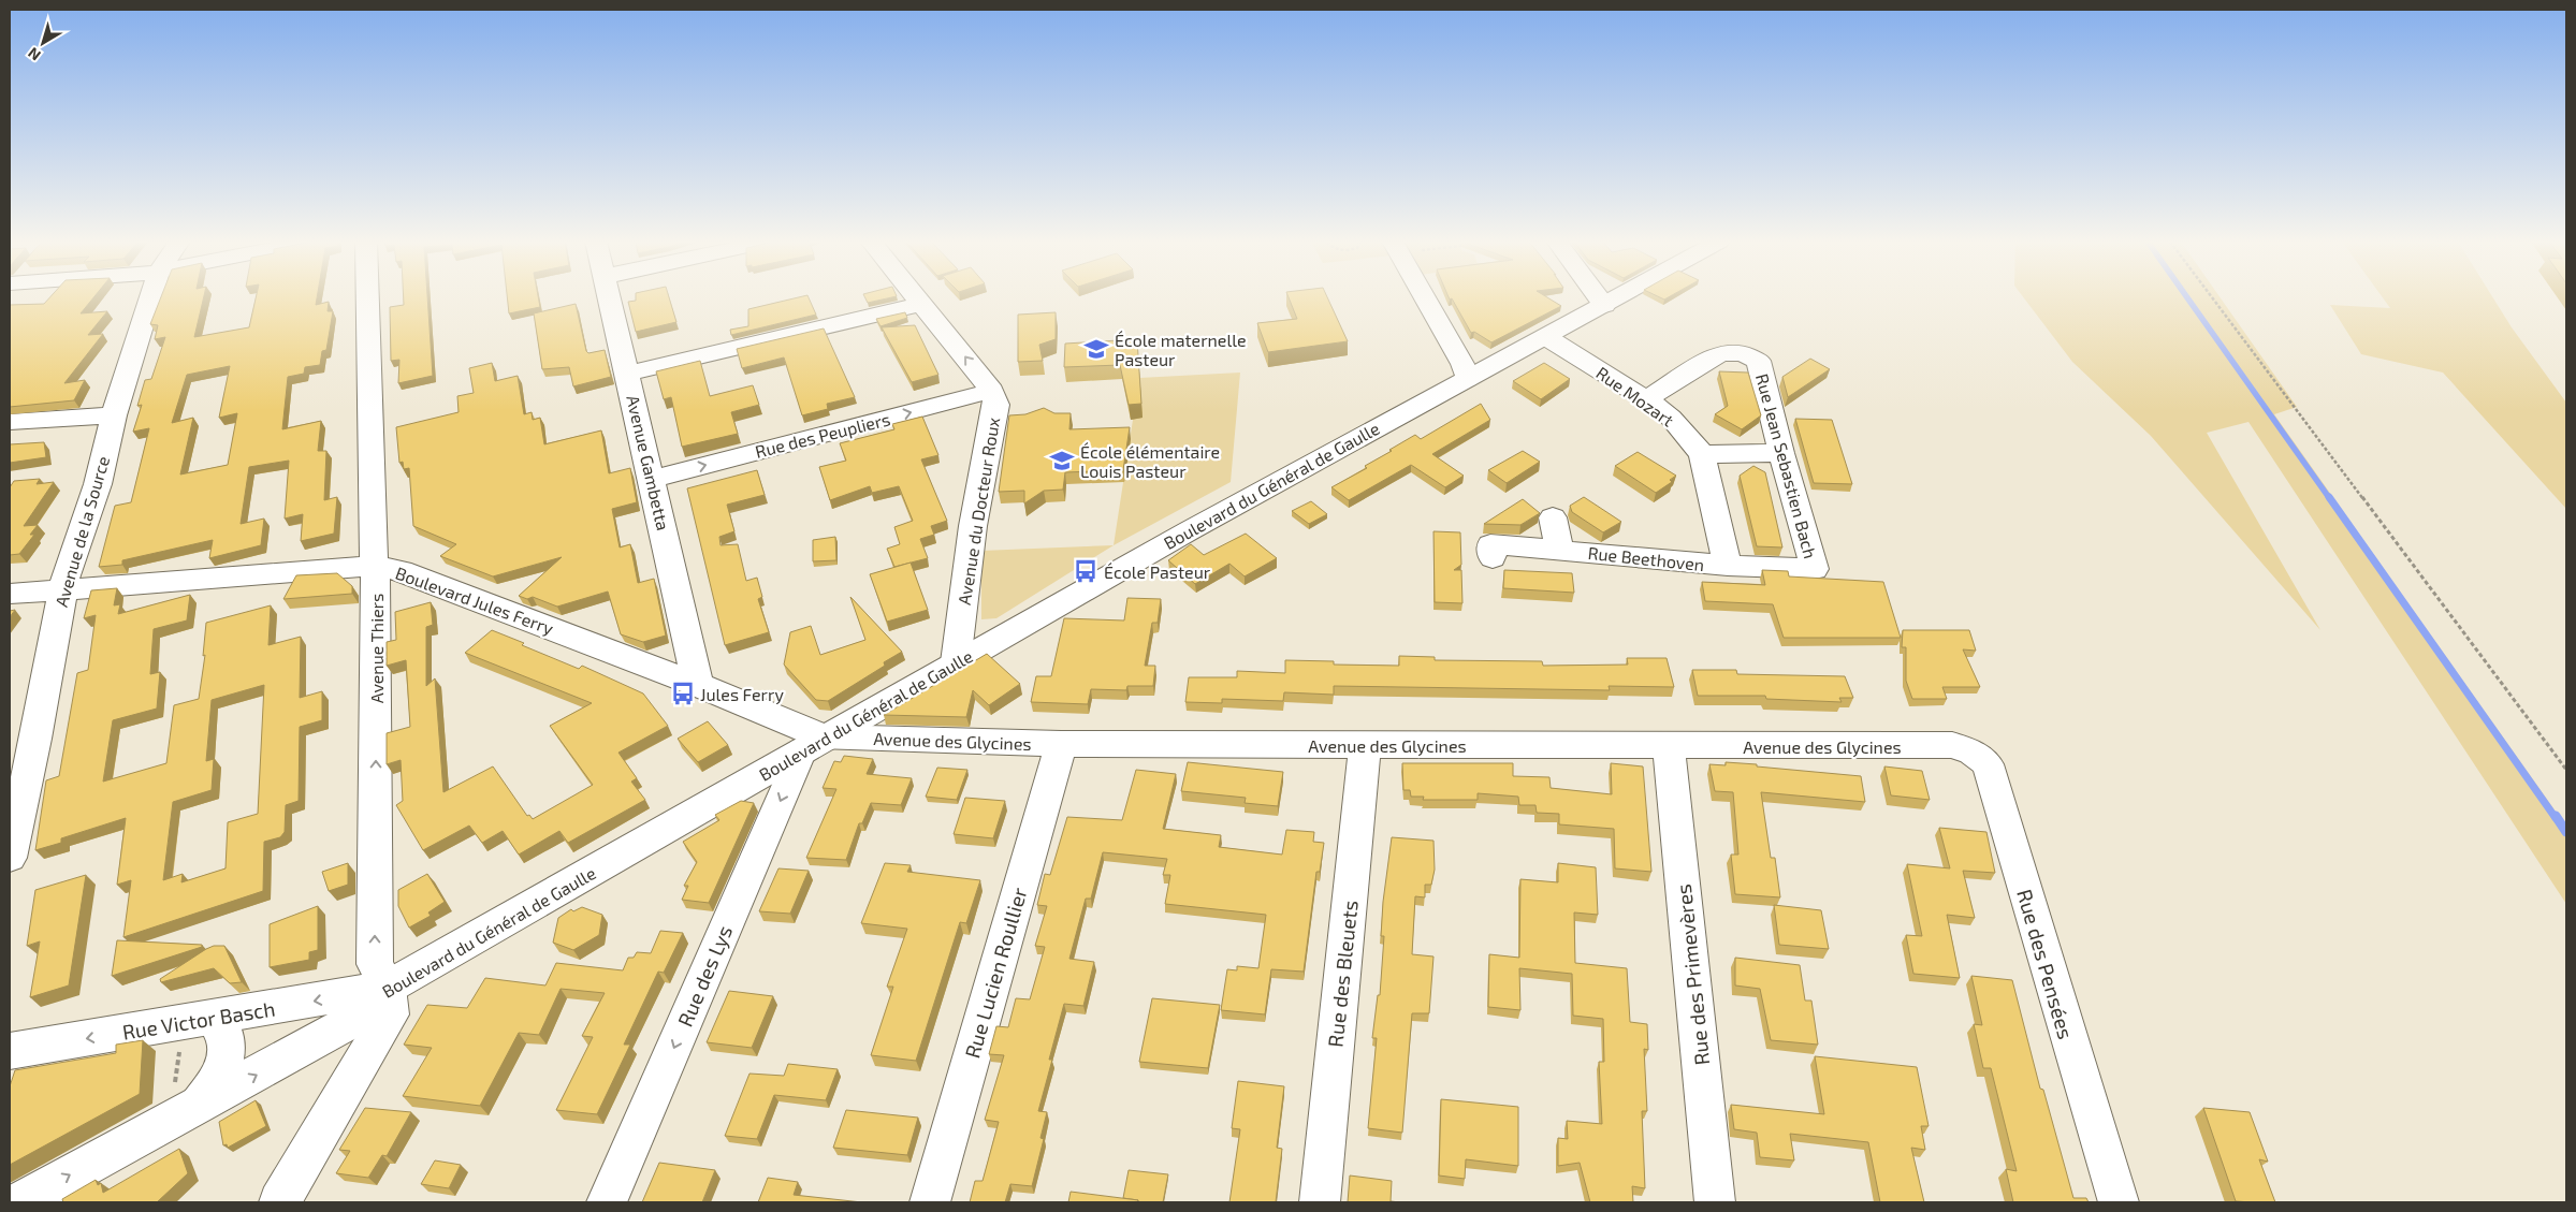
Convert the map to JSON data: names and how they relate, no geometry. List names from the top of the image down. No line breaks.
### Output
{"streets":{"street":["Rue Mozart","Rue des Peupliers","Avenue Gambetta","Rue Jean Sebastien Bach","Boulevard du Général de Gaulle","Avenue du Docteur Roux","Avenue de la Source","Rue Beethoven","Boulevard Jules Ferry","Avenue Thiers","Avenue des Glycines","Rue des Pensées","Rue Lucien Roullier","Rue des Bleuets","Rue des Primevères","Rue des Lys","Rue Victor Basch"]},"crossings":[["Rue Mozart","Rue Jean Sebastien Bach"],["Rue Mozart","Boulevard du Général de Gaulle"],["Rue Mozart","Rue Beethoven"],["Rue des Peupliers","Avenue Gambetta"],["Rue des Peupliers","Avenue du Docteur Roux"],["Avenue Gambetta","Boulevard Jules Ferry"],["Rue Jean Sebastien Bach","Rue Beethoven"],["Boulevard du Général de Gaulle","Avenue du Docteur Roux"],["Boulevard du Général de Gaulle","Boulevard Jules Ferry"],["Boulevard du Général de Gaulle","Avenue Thiers"],["Boulevard du Général de Gaulle","Avenue des Glycines"],["Boulevard du Général de Gaulle","Rue des Lys"],["Boulevard du Général de Gaulle","Rue Victor Basch"],["Avenue de la Source","Boulevard Jules Ferry"],["Boulevard Jules Ferry","Avenue Thiers"],["Boulevard Jules Ferry","Avenue des Glycines"],["Boulevard Jules Ferry","Rue des Lys"],["Avenue Thiers","Rue Victor Basch"],["Avenue des Glycines","Rue des Pensées"],["Avenue des Glycines","Rue Lucien Roullier"],["Avenue des Glycines","Rue des Bleuets"],["Avenue des Glycines","Rue des Primevères"],["Avenue des Glycines","Rue des Lys"]],"one_way":["Avenue Thiers","Rue des Lys","Rue Victor Basch"],"places":{"school or university":["École maternelle Pasteur","École élémentaire Louis Pasteur"],"bus stop":["École Pasteur","Jules Ferry"]},"north":"bottom left"}
